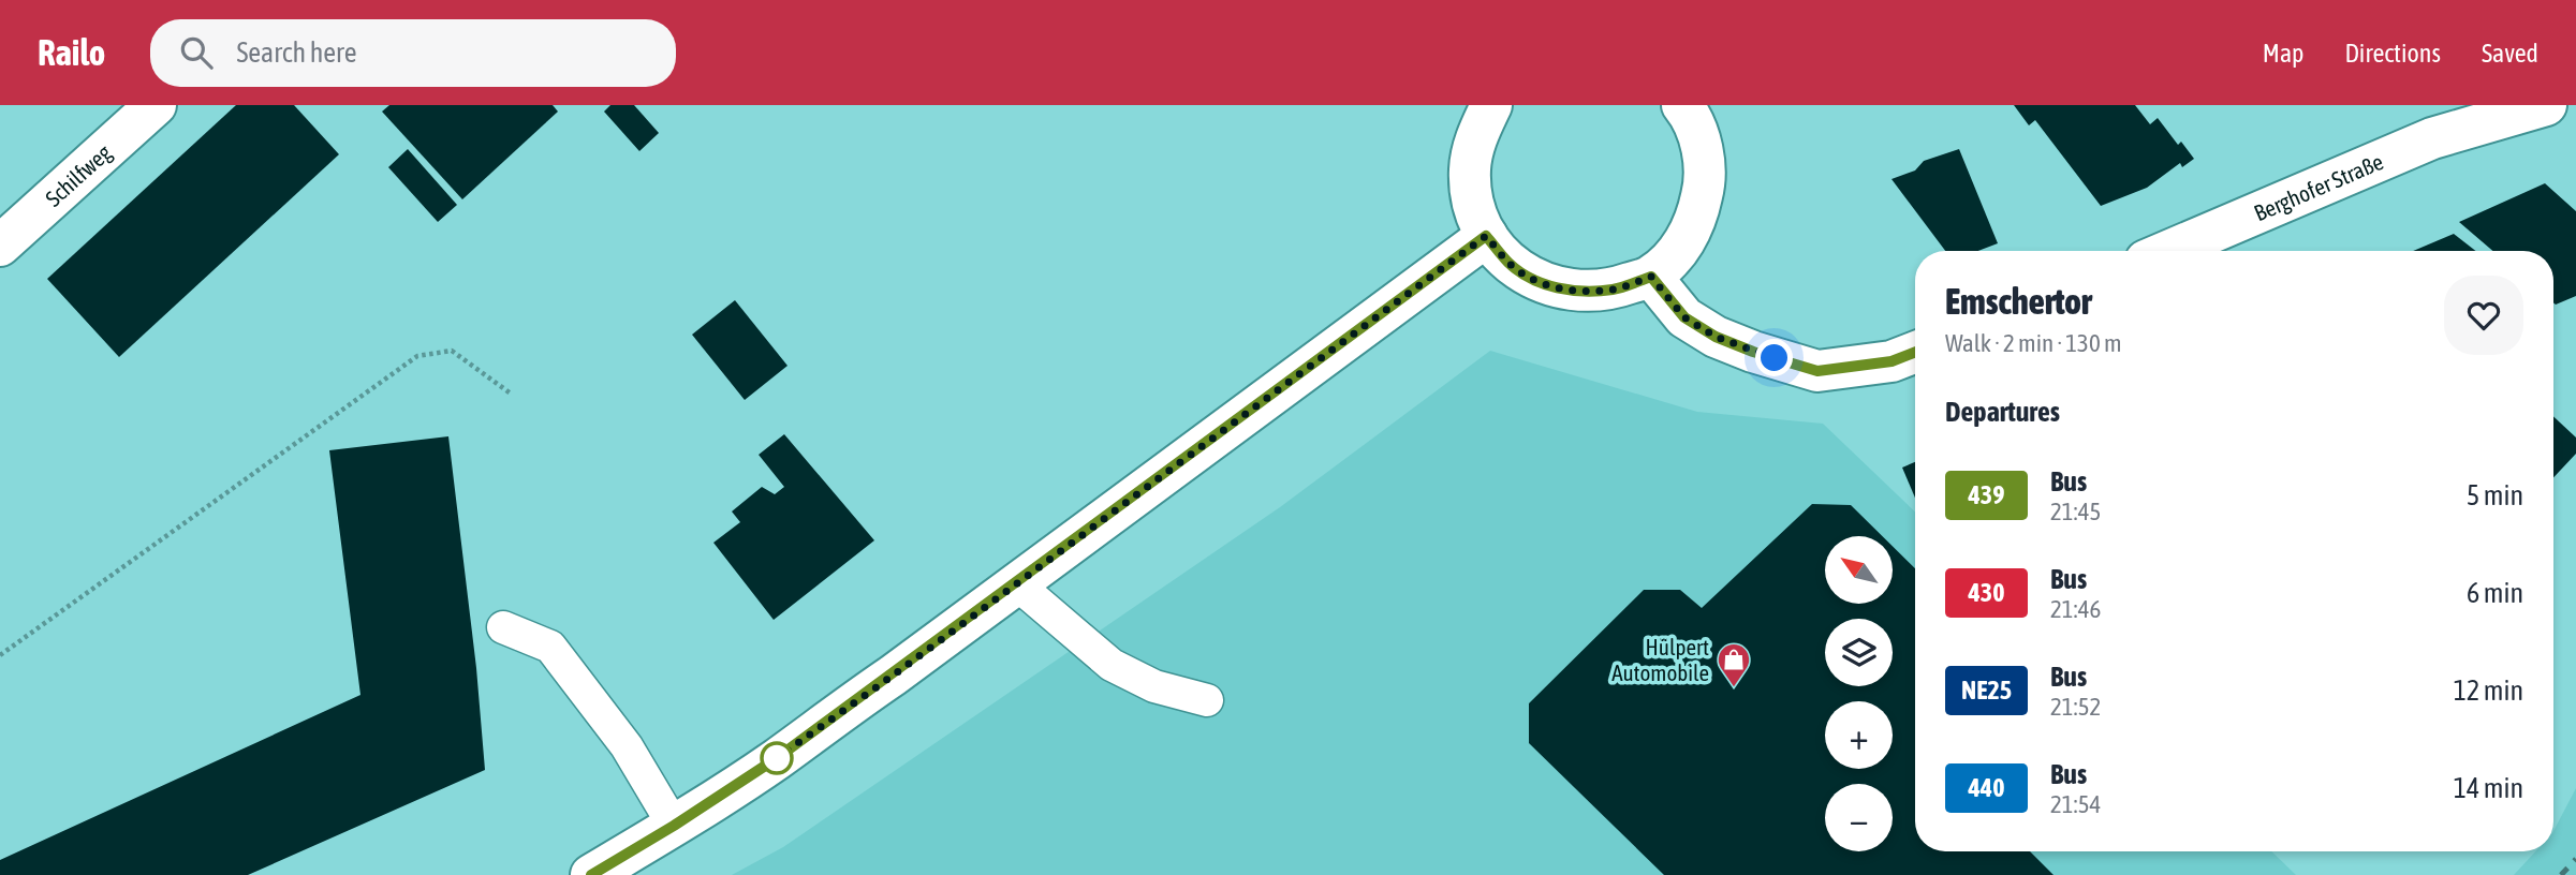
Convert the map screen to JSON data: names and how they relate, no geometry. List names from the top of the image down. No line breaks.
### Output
{"streets":{"main road":["Schilfweg","Berghofer Straße"]},"places":{"shop":["Hülpert Automobile"]},"lines":["bus line 439"],"north":"top left","page":{"header":"Railo","search":"Search here","nav":["Map","Directions","Saved"],"heading":[["Emschertor","Walk · 2 min · 130 m"],"Departures"],"list":[{"mark":"439","name":"Bus","note":"21:45","value":"5 min"},{"mark":"430","name":"Bus","note":"21:46","value":"6 min"},{"mark":"NE25","name":"Bus","note":"21:52","value":"12 min"},{"mark":"440","name":"Bus","note":"21:54","value":"14 min"}],"map_buttons":["+","−"]}}
